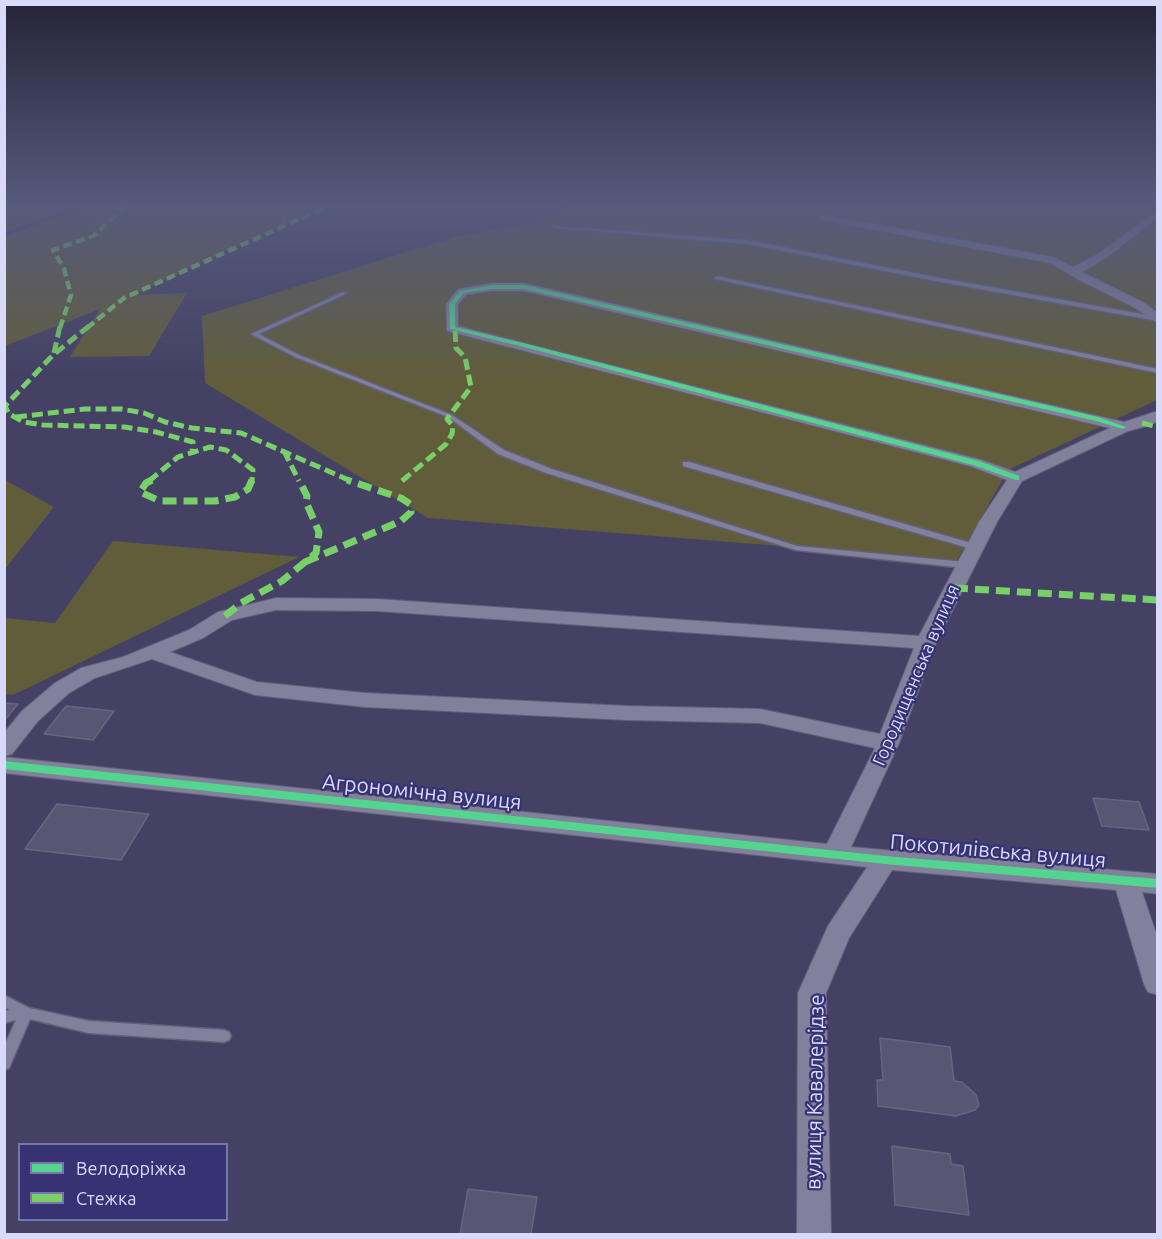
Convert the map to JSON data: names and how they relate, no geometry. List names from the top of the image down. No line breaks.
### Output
{"streets":{"street":["Городищенська вулиця","Агрономічна вулиця","Покотилівська вулиця","вулиця Кавалерідзе"]},"crossings":[["Городищенська вулиця","Агрономічна вулиця"],["Городищенська вулиця","Покотилівська вулиця"],["Агрономічна вулиця","Покотилівська вулиця"],["Покотилівська вулиця","вулиця Кавалерідзе"]],"legend":["Велодоріжка","Стежка"]}
